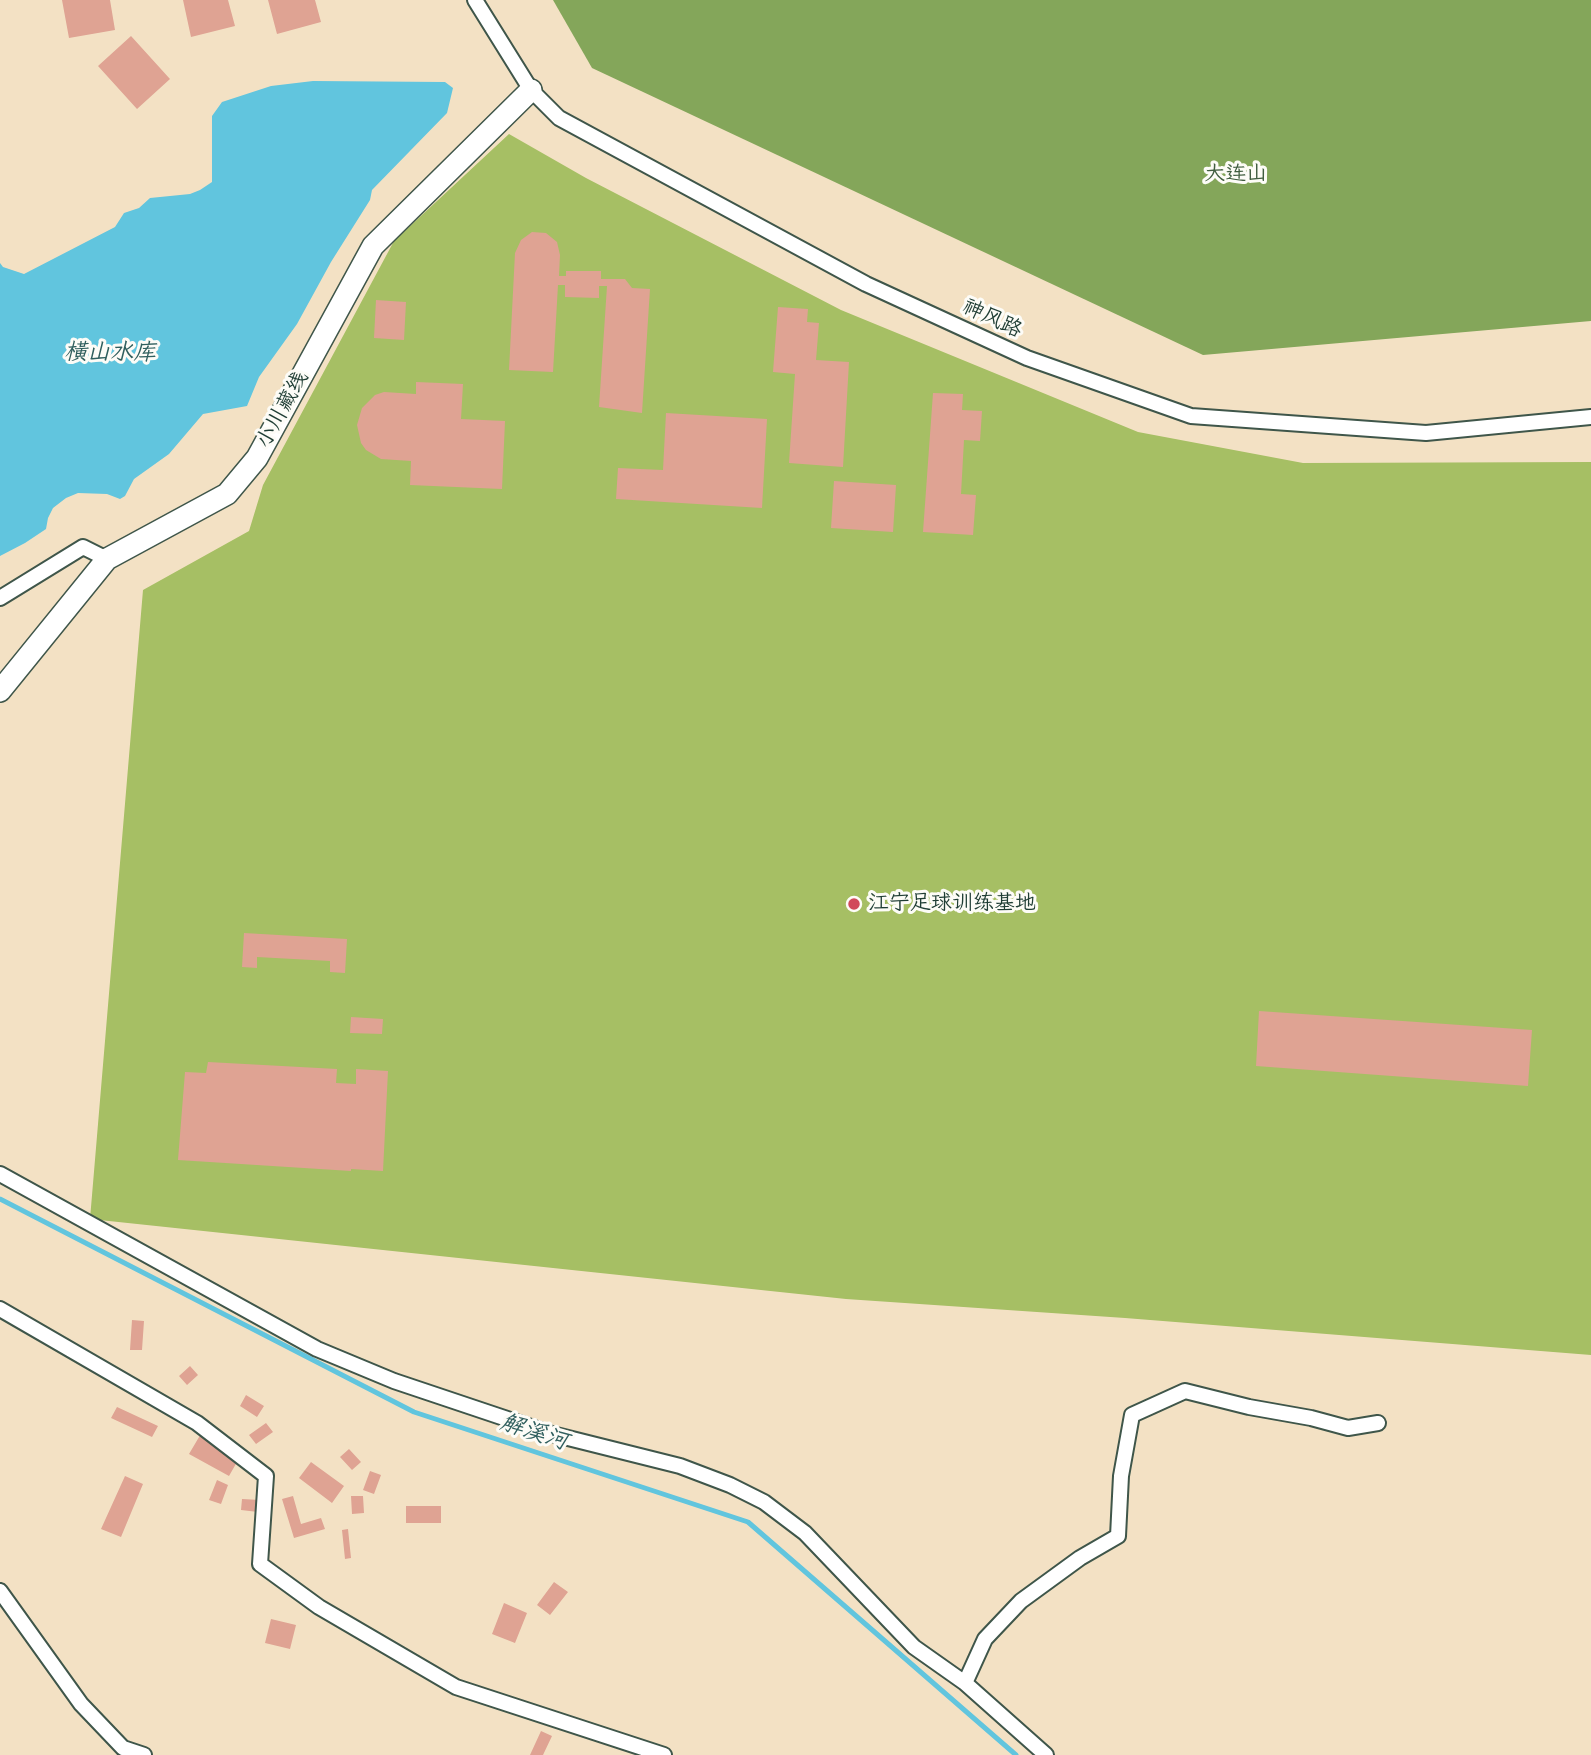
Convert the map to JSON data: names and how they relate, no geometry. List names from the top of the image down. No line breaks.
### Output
{"streets":{"street":["神风路","小川藏线"]},"crossings":[["神风路","小川藏线"]],"water":["横山水库","解溪河"],"parks":["大连山"],"places":["江宁足球训练基地"]}
